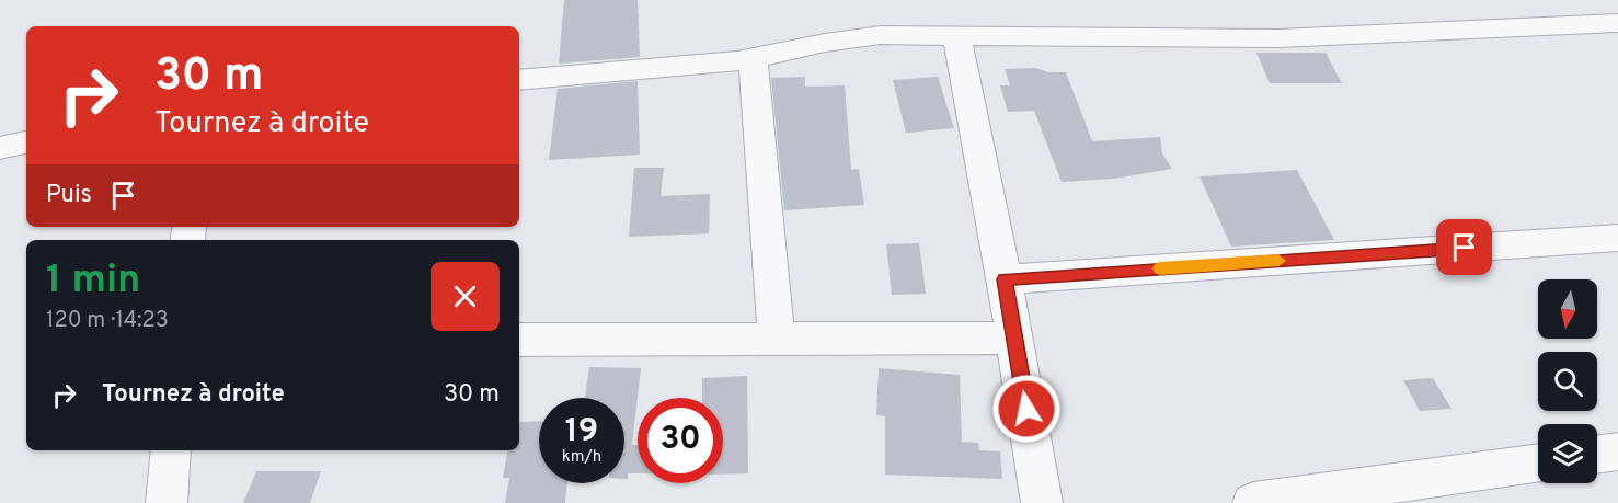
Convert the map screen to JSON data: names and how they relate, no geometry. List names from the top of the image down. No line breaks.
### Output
{"north":"bottom","page":{"turn":["30 m","Tournez à droite"],"then":"Puis","heading":["1 min","120 m · 14:23"],"list":[{"name":"Tournez à droite","value":"30 m"}],"speed":"19 km/h","limit":"30"}}
